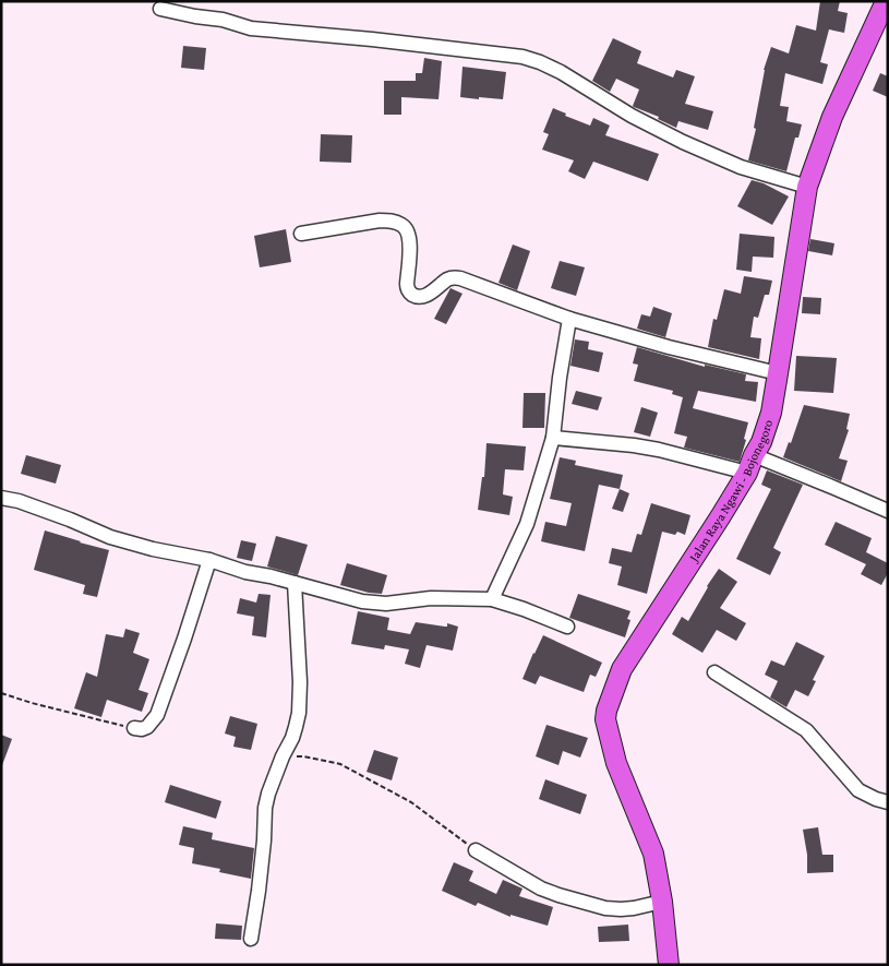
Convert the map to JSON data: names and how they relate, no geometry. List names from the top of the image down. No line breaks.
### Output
{"streets":{"highway":["Jalan Raya Ngawi - Bojonegoro"]}}
